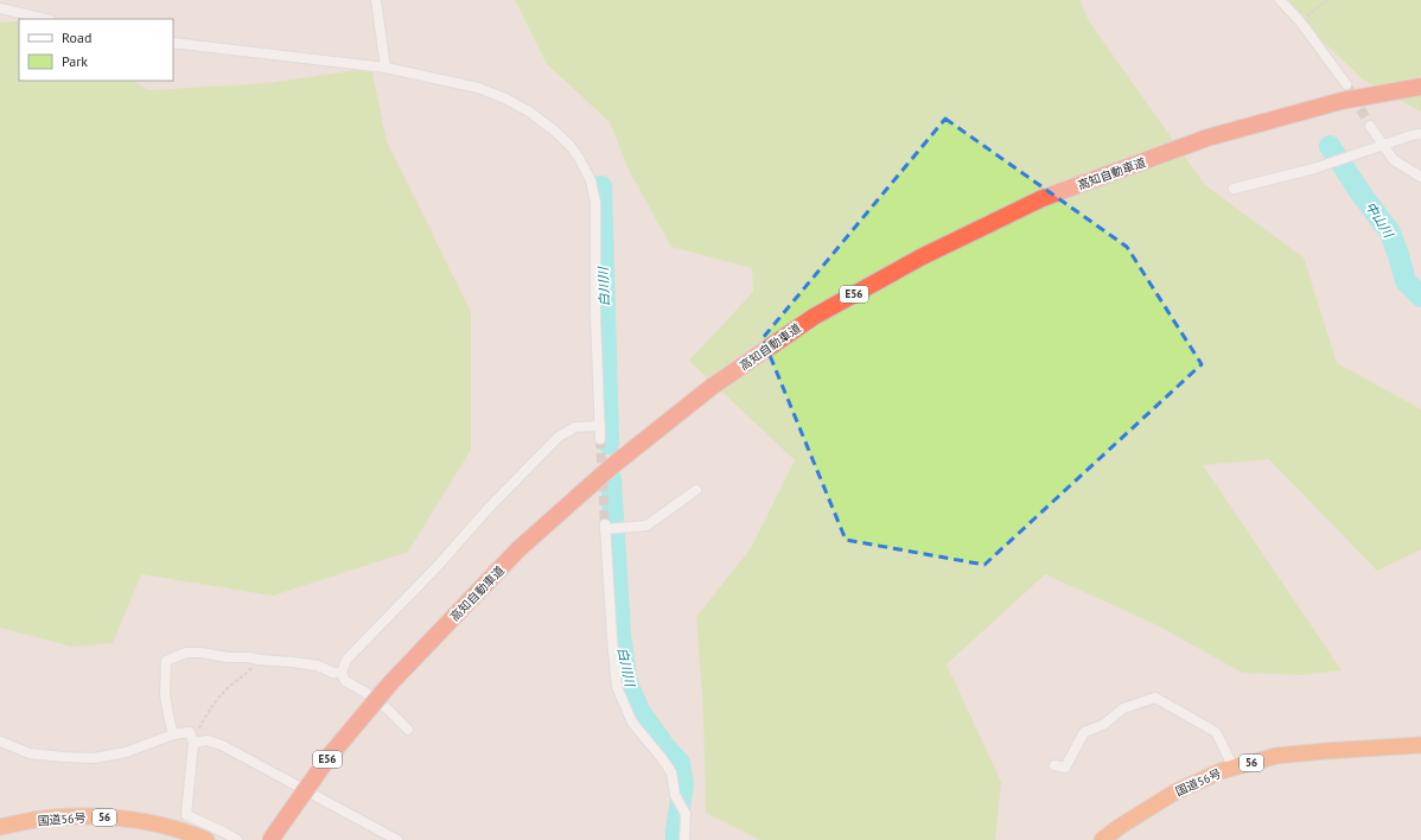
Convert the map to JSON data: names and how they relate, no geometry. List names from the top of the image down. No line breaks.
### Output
{"streets":{"highway":["高知自動車道","E56","56","国道56号"]},"water":["中山川","白川川"],"legend":["Road","Park"]}
